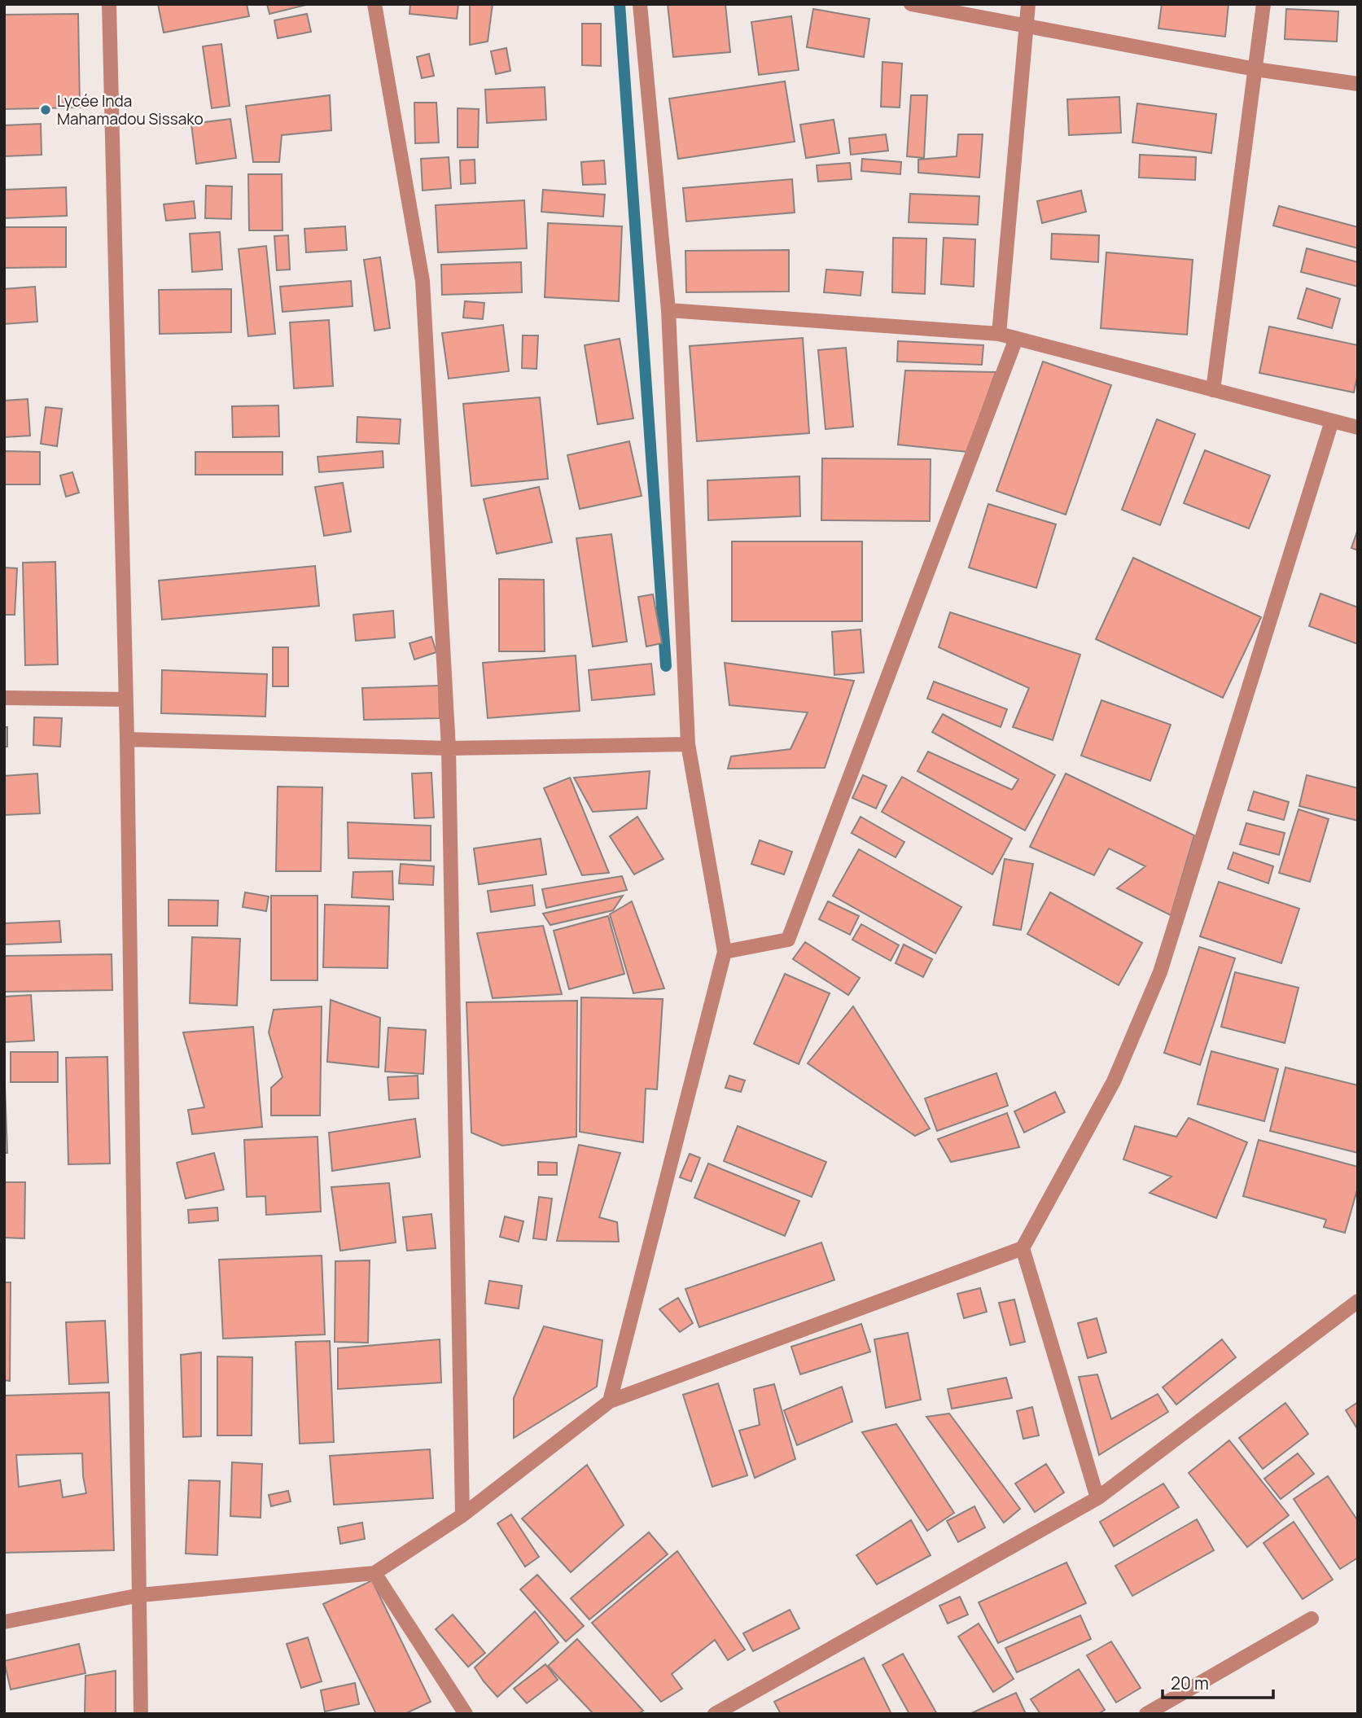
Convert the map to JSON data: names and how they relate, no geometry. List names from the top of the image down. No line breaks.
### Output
{"places":["Lycée Inda Mahamadou Sissako"],"scale_bar":"20 m"}
